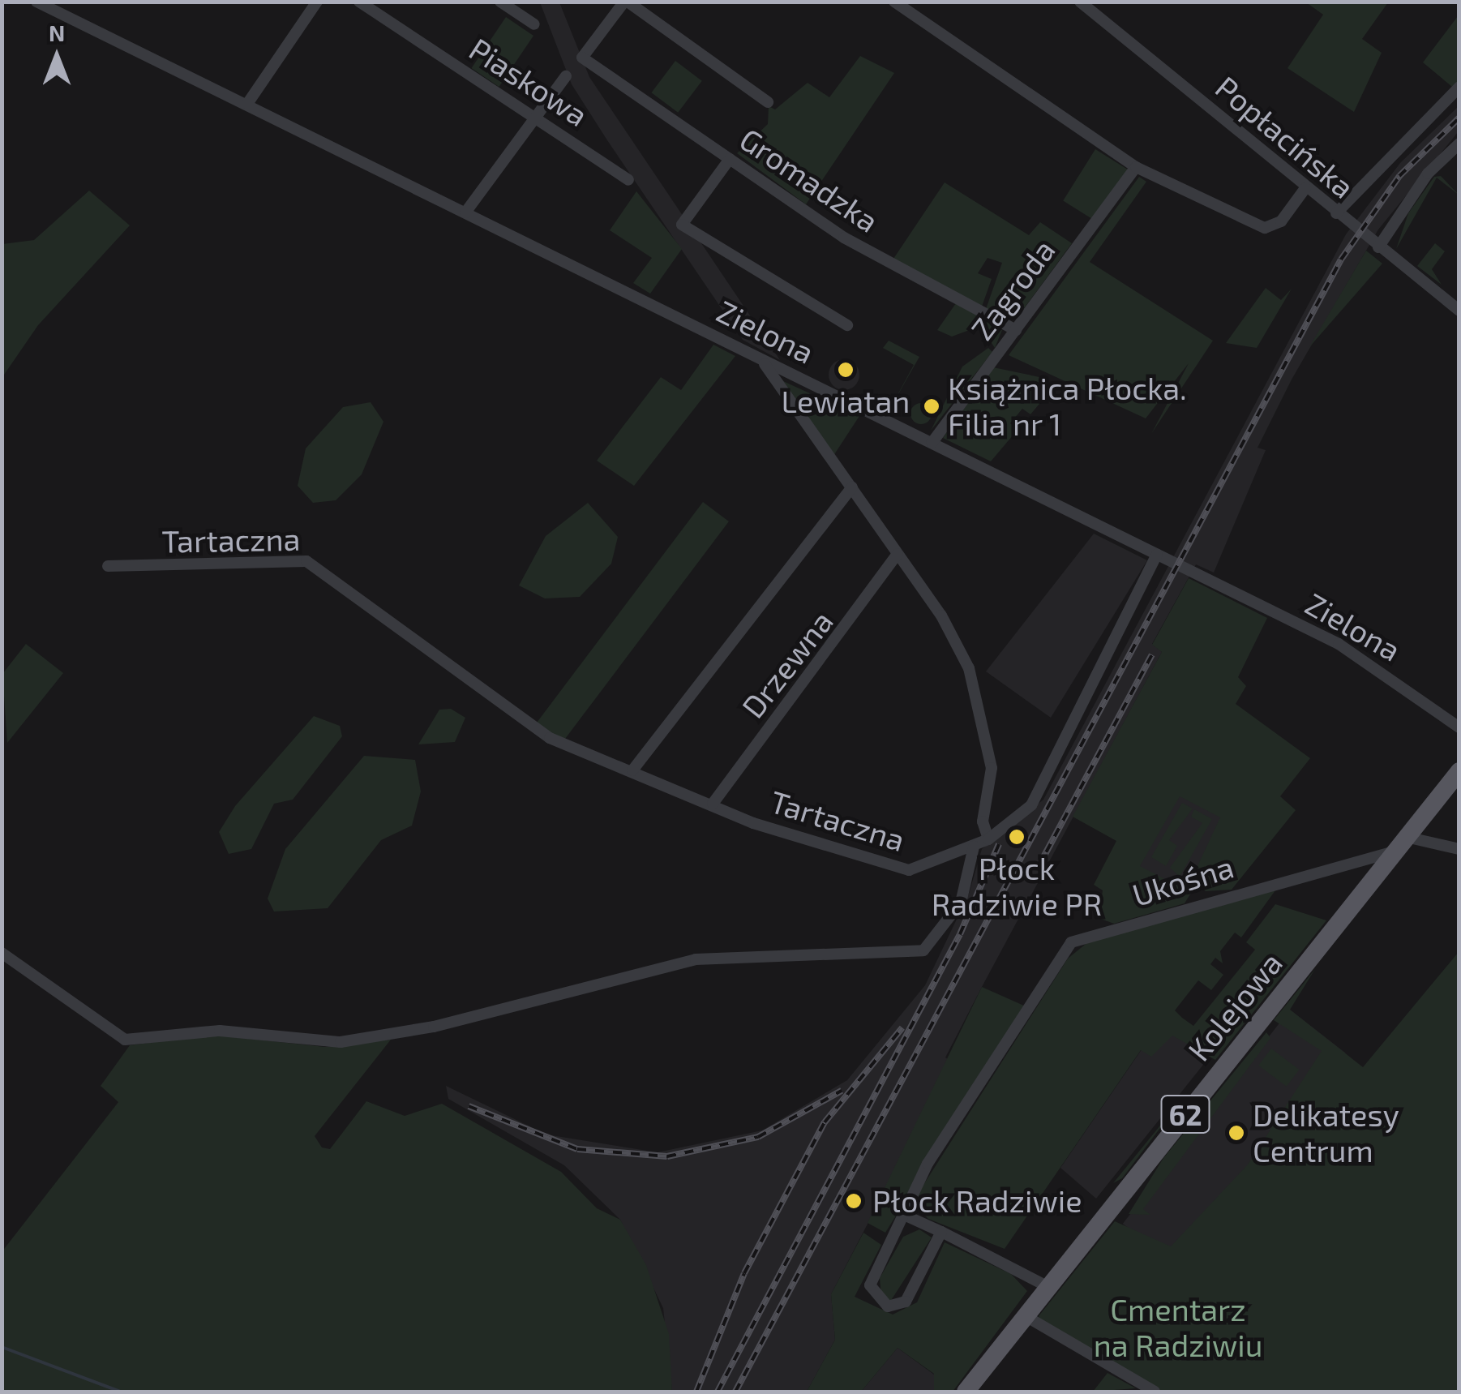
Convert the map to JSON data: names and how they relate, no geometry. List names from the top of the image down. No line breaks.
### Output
{"streets":{"main road":["Kolejowa","62"],"street":["Piaskowa","Popłacińska","Gromadzka","Zagroda","Zielona","Tartaczna","Drzewna","Ukośna"]},"crossings":[["Gromadzka","Zagroda"],["Zagroda","Zielona"],["Zielona","Tartaczna"],["Tartaczna","Drzewna"],["Ukośna","Kolejowa"]],"parks":["Cmentarz na Radziwiu"],"places":["Lewiatan","Książnica Płocka. Filia nr 1","Płock Radziwie PR","Delikatesy Centrum","Płock Radziwie"],"north":"top"}
